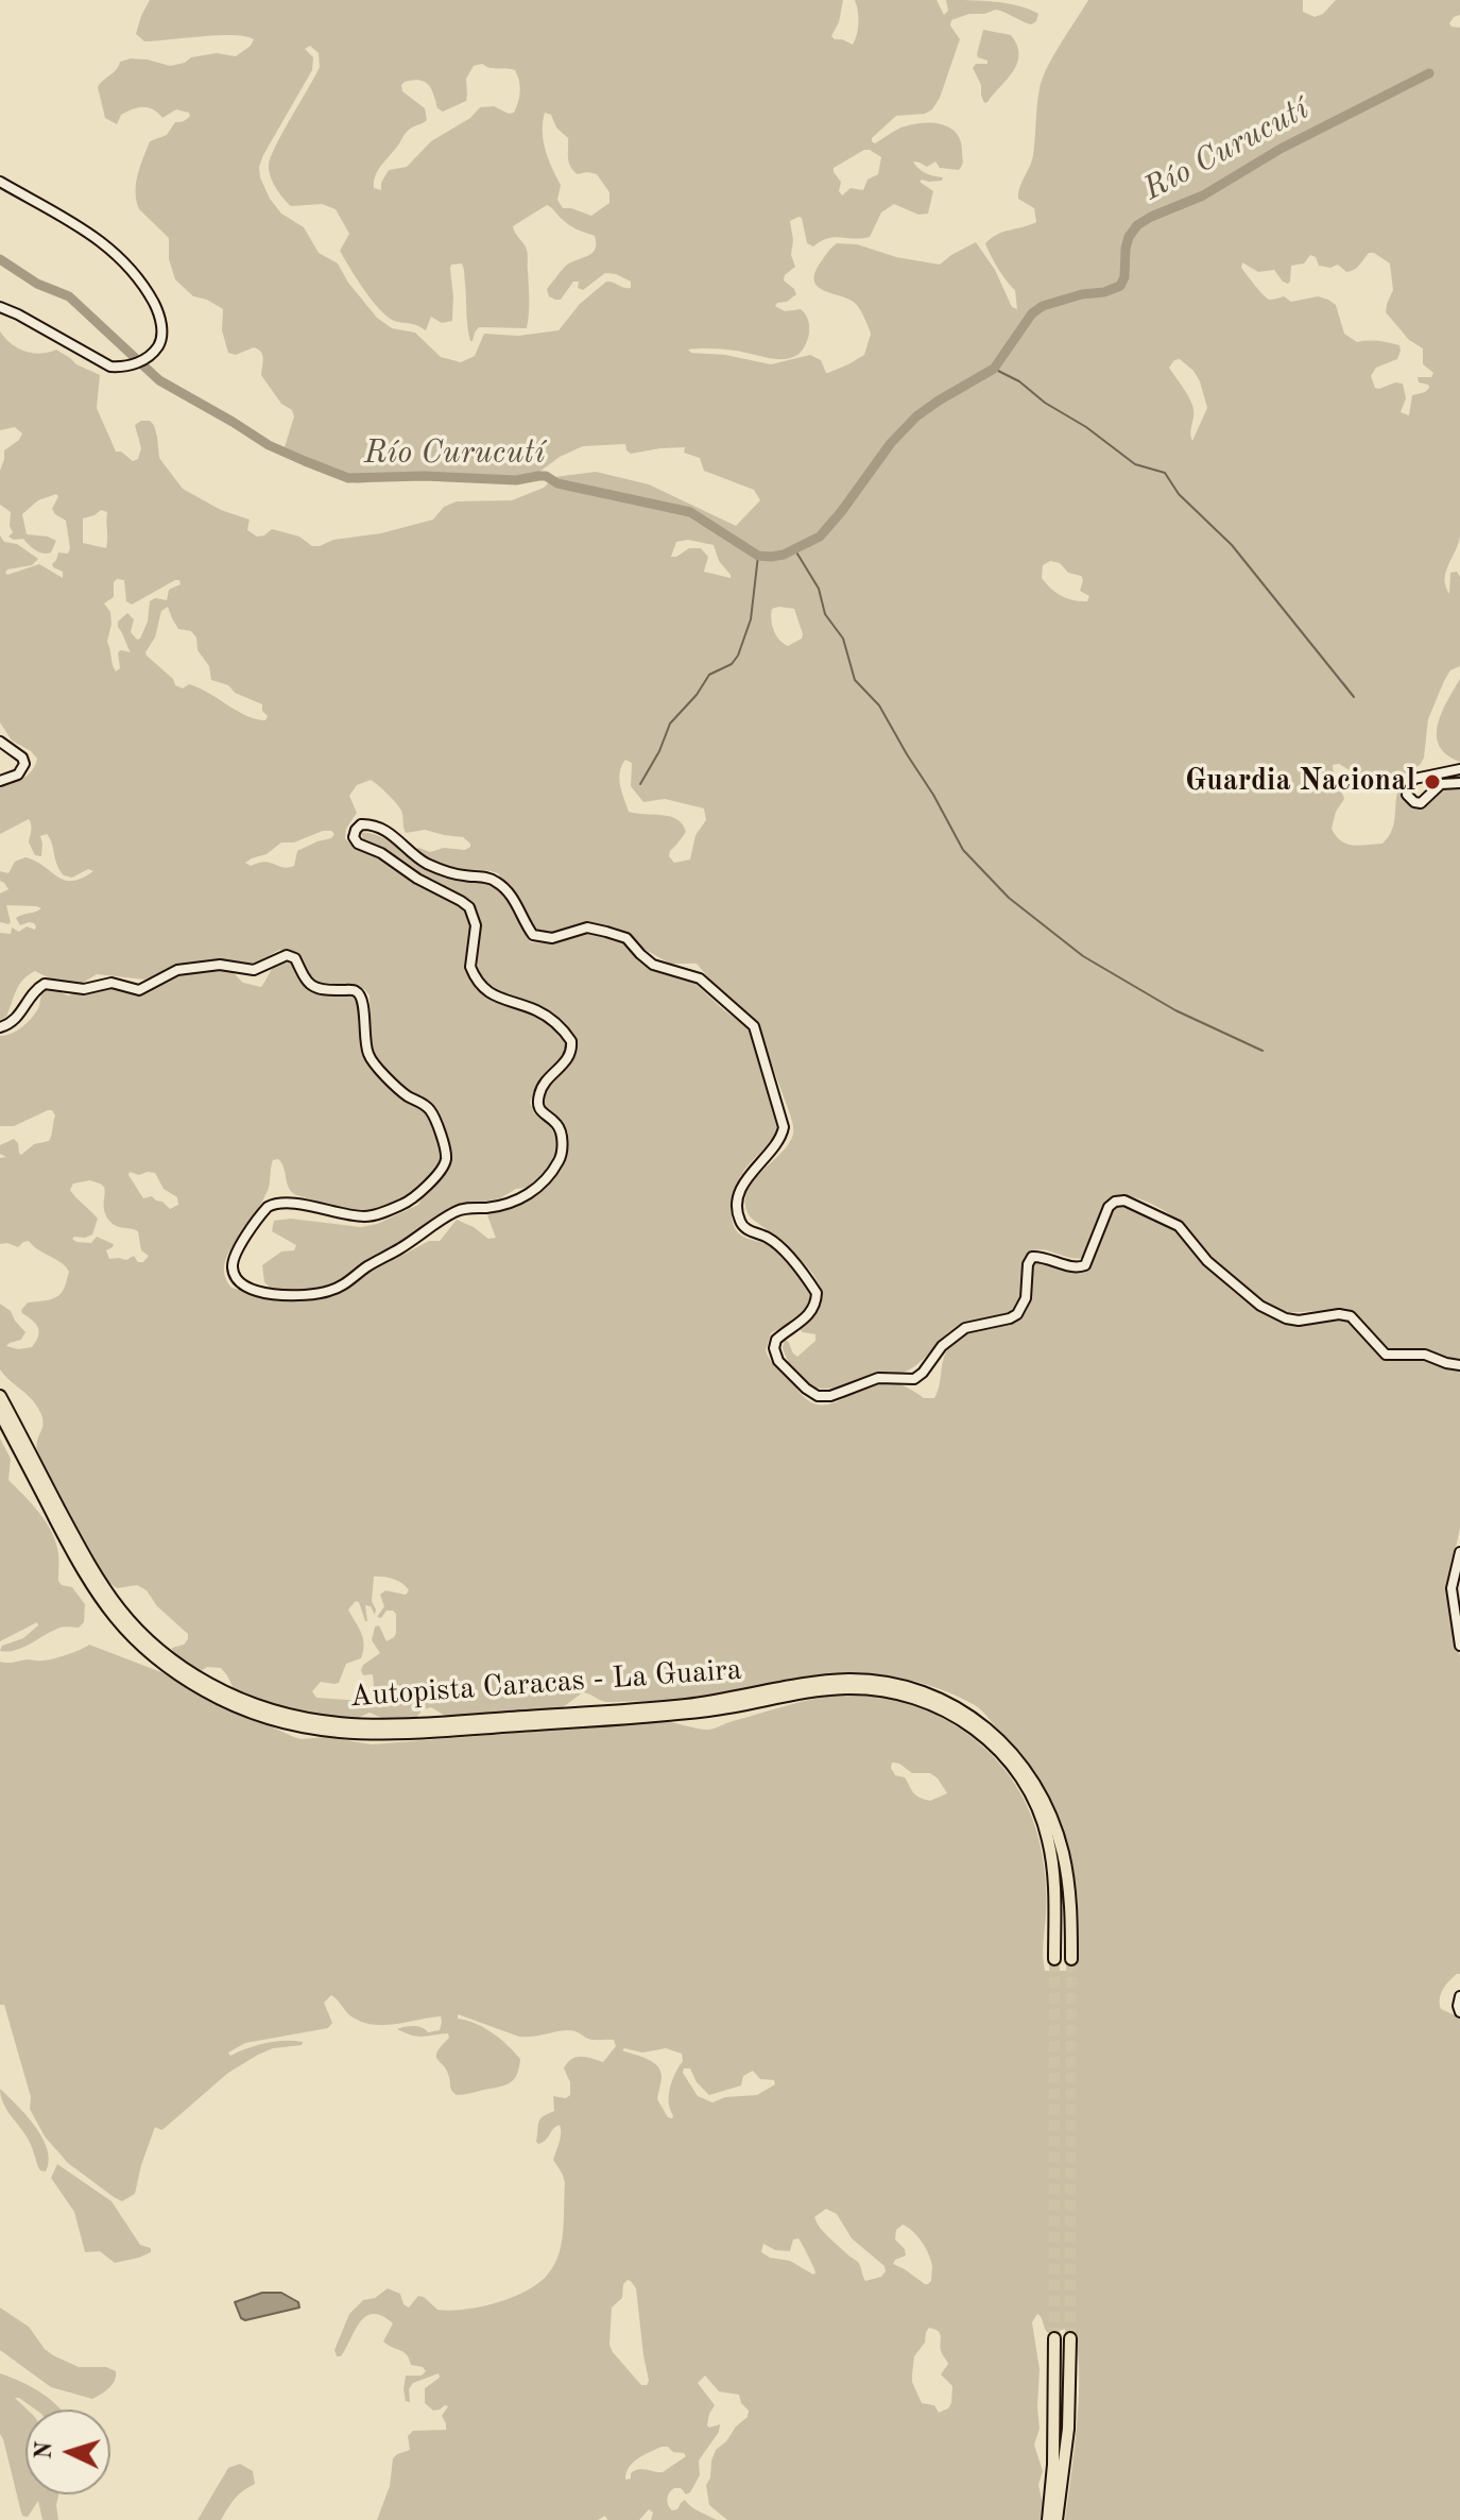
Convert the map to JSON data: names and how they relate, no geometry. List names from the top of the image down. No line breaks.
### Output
{"streets":{"highway":["Autopista Caracas - La Guaira"]},"water":["Río Curucutí"],"places":["Guardia Nacional"],"north":"left"}
